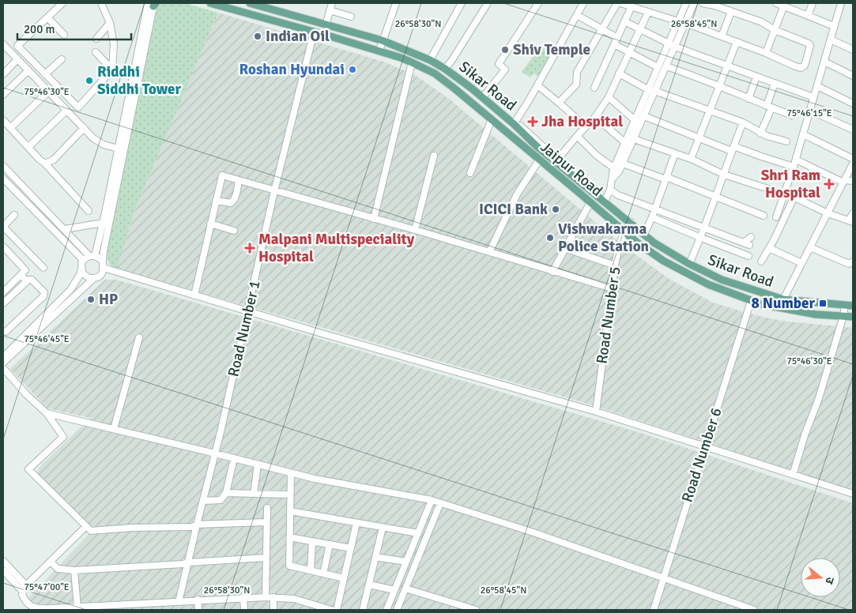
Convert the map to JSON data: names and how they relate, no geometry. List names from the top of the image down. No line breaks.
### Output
{"streets":{"main road":["Sikar Road","Jaipur Road"],"street":["Road Number 5","Road Number 1","Road Number 6"]},"crossings":[["Sikar Road","Road Number 5"],["Jaipur Road","Road Number 5"],["Jaipur Road","Road Number 1"],["Jaipur Road","Road Number 6"]],"places":{"other":["Indian Oil","Shiv Temple","Roshan Hyundai","Riddhi Siddhi Tower","ICICI Bank","Vishwakarma Police Station","HP"],"health":["Jha Hospital","Shri Ram Hospital","Malpani Multispeciality Hospital"],"transit":["8 Number"]},"scale_bar":"200 m","north":"right","coordinates":["26°58'30\"N","26°58'45\"N","75°46'30\"E","75°46'15\"E","75°46'45\"E","75°47'00\"E"]}
